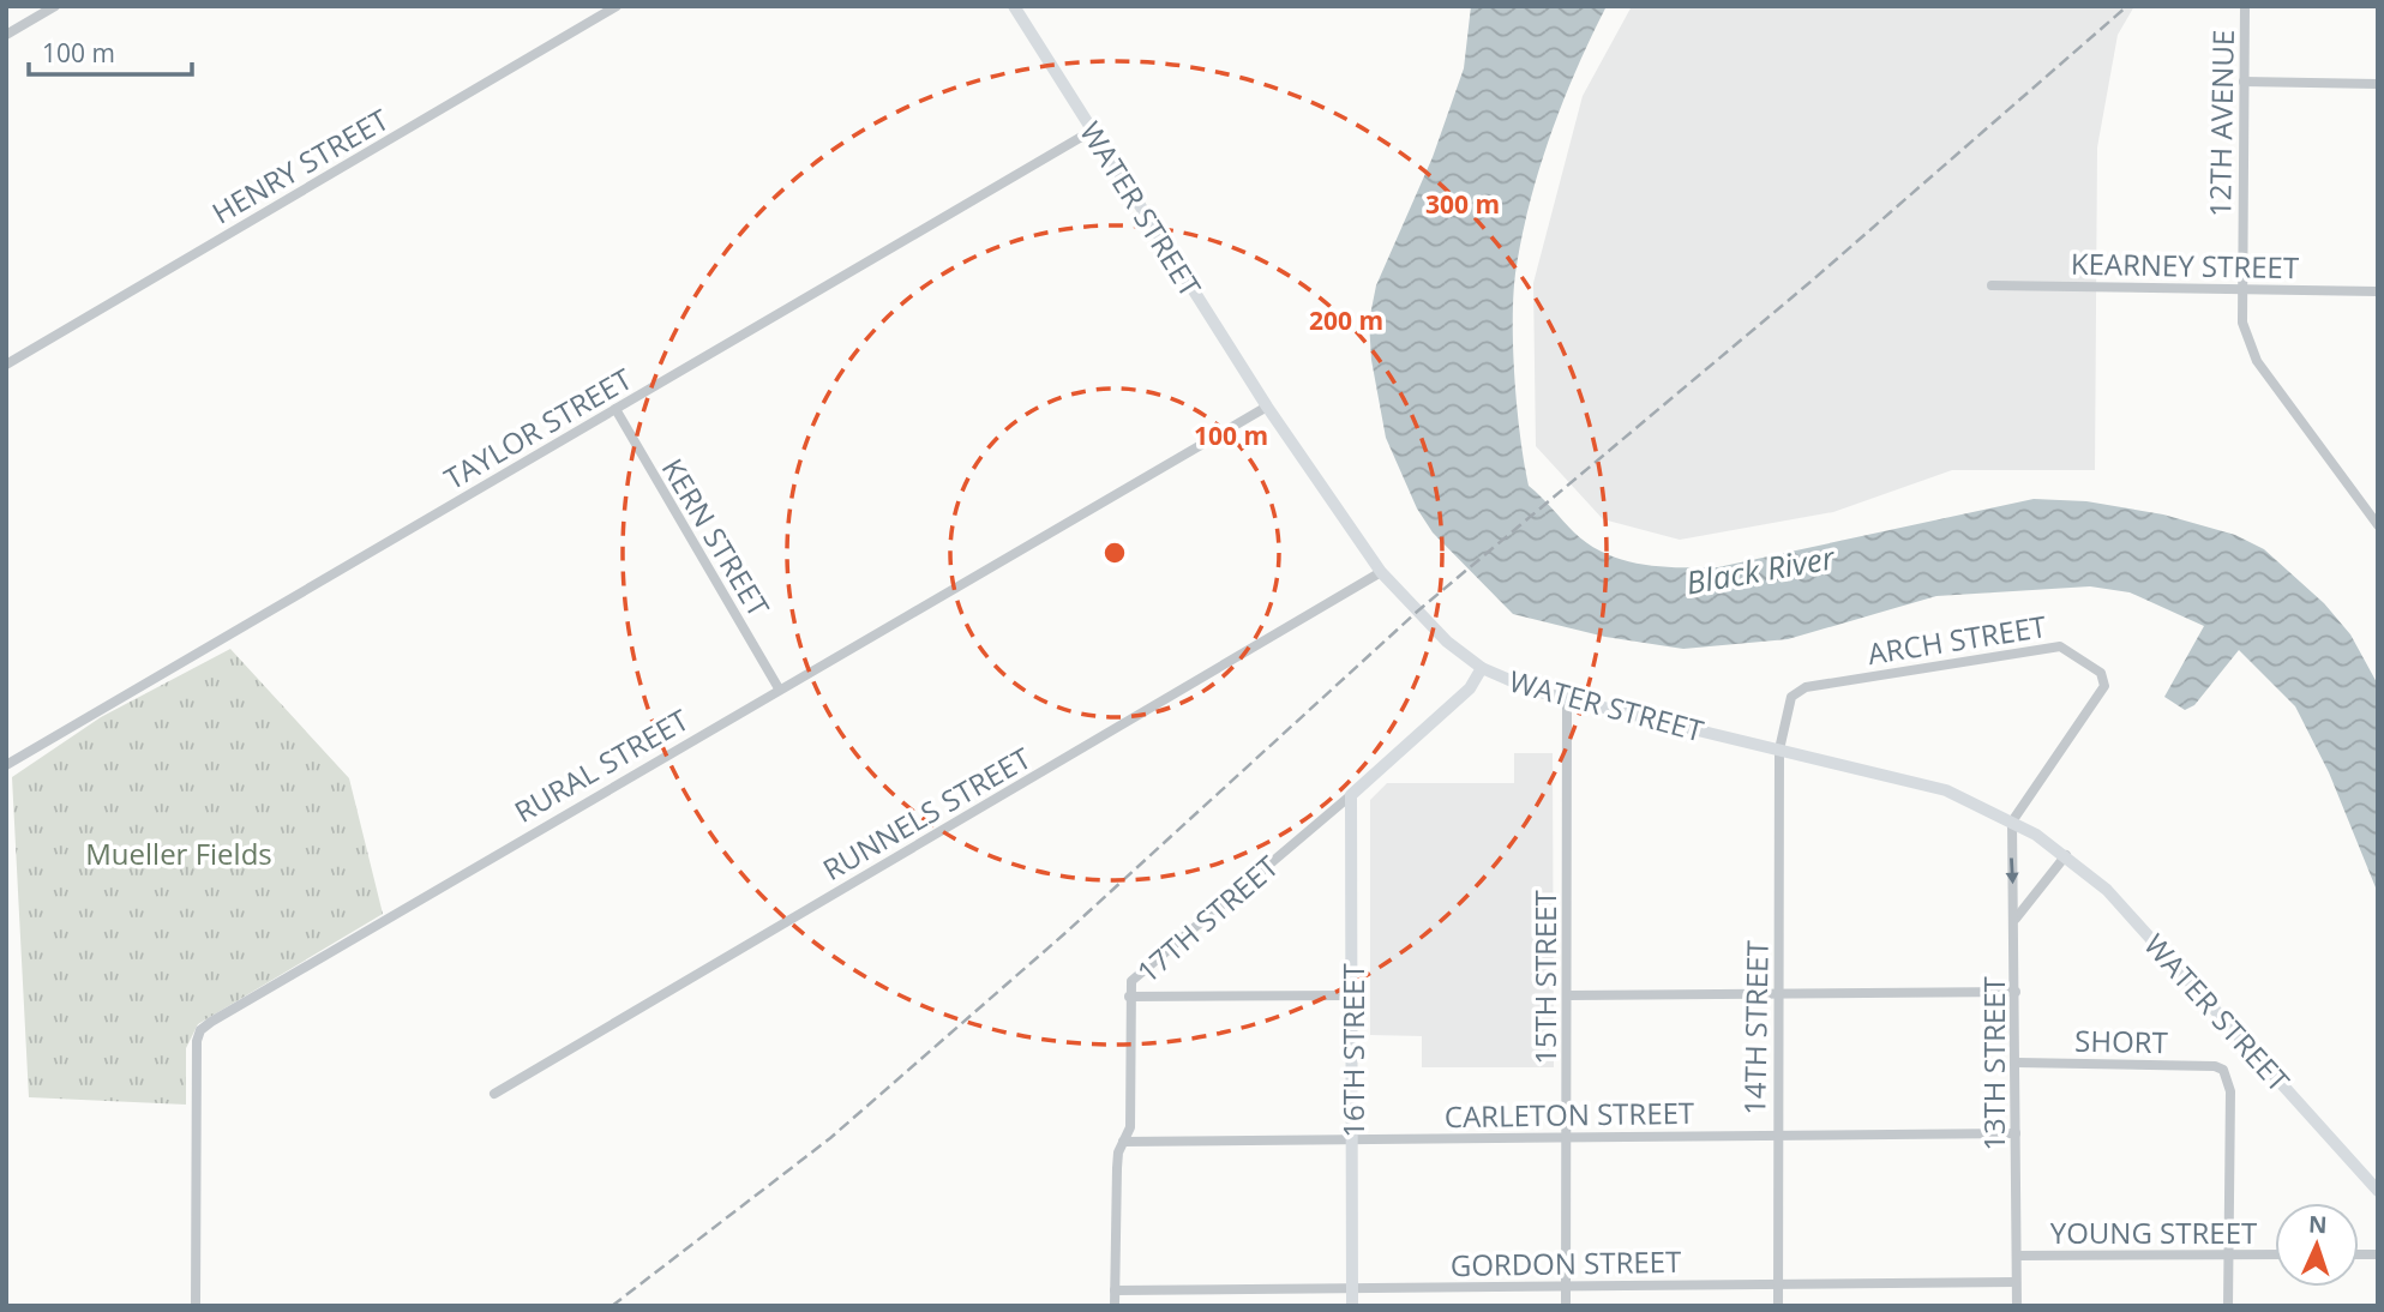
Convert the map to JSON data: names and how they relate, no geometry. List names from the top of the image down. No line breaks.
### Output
{"streets":{"street":["12TH AVENUE","HENRY STREET","WATER STREET","KEARNEY STREET","TAYLOR STREET","KERN STREET","ARCH STREET","RURAL STREET","RUNNELS STREET","17TH STREET","15TH STREET","14TH STREET","SHORT","16TH STREET","13TH STREET","CARLETON STREET","YOUNG STREET","GORDON STREET"]},"crossings":[["12TH AVENUE","KEARNEY STREET"],["WATER STREET","TAYLOR STREET"],["WATER STREET","ARCH STREET"],["WATER STREET","RURAL STREET"],["WATER STREET","RUNNELS STREET"],["WATER STREET","17TH STREET"],["WATER STREET","15TH STREET"],["WATER STREET","14TH STREET"],["WATER STREET","13TH STREET"],["TAYLOR STREET","KERN STREET"],["KERN STREET","RURAL STREET"],["ARCH STREET","14TH STREET"],["ARCH STREET","13TH STREET"],["17TH STREET","16TH STREET"],["17TH STREET","CARLETON STREET"],["17TH STREET","GORDON STREET"],["15TH STREET","CARLETON STREET"],["15TH STREET","GORDON STREET"],["14TH STREET","CARLETON STREET"],["14TH STREET","GORDON STREET"],["SHORT","13TH STREET"],["SHORT","YOUNG STREET"],["16TH STREET","CARLETON STREET"],["16TH STREET","GORDON STREET"],["13TH STREET","CARLETON STREET"],["13TH STREET","YOUNG STREET"],["13TH STREET","GORDON STREET"]],"water":["Black River"],"parks":["Mueller Fields"],"scale_bar":"100 m","north":"top","rings":["300 m","200 m","100 m"]}
